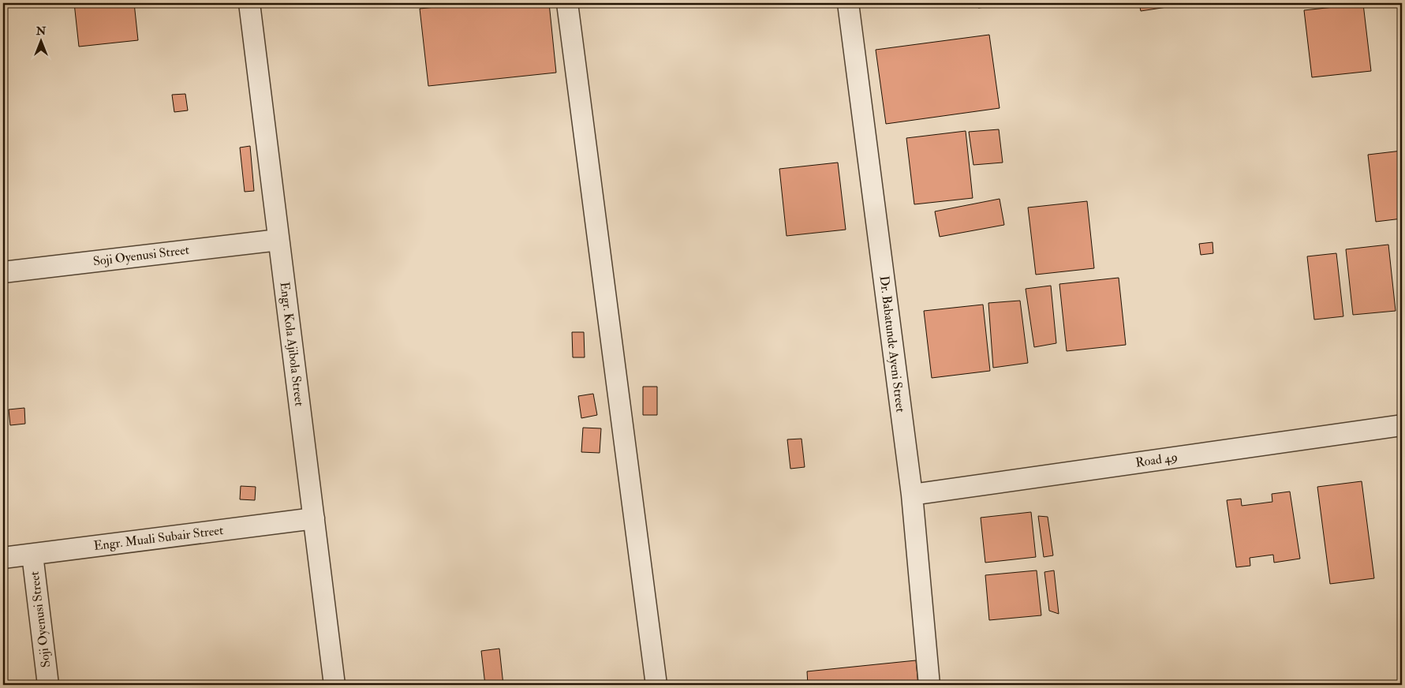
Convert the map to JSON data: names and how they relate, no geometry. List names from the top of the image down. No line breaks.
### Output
{"streets":{"street":["Soji Oyenusi Street","Engr. Kola Ajibola Street","Dr. Babatunde Ayeni Street","Road 49","Engr. Muali Subair Street"]},"crossings":[["Soji Oyenusi Street","Engr. Kola Ajibola Street"],["Soji Oyenusi Street","Engr. Muali Subair Street"],["Engr. Kola Ajibola Street","Engr. Muali Subair Street"],["Dr. Babatunde Ayeni Street","Road 49"]],"north":"top"}
